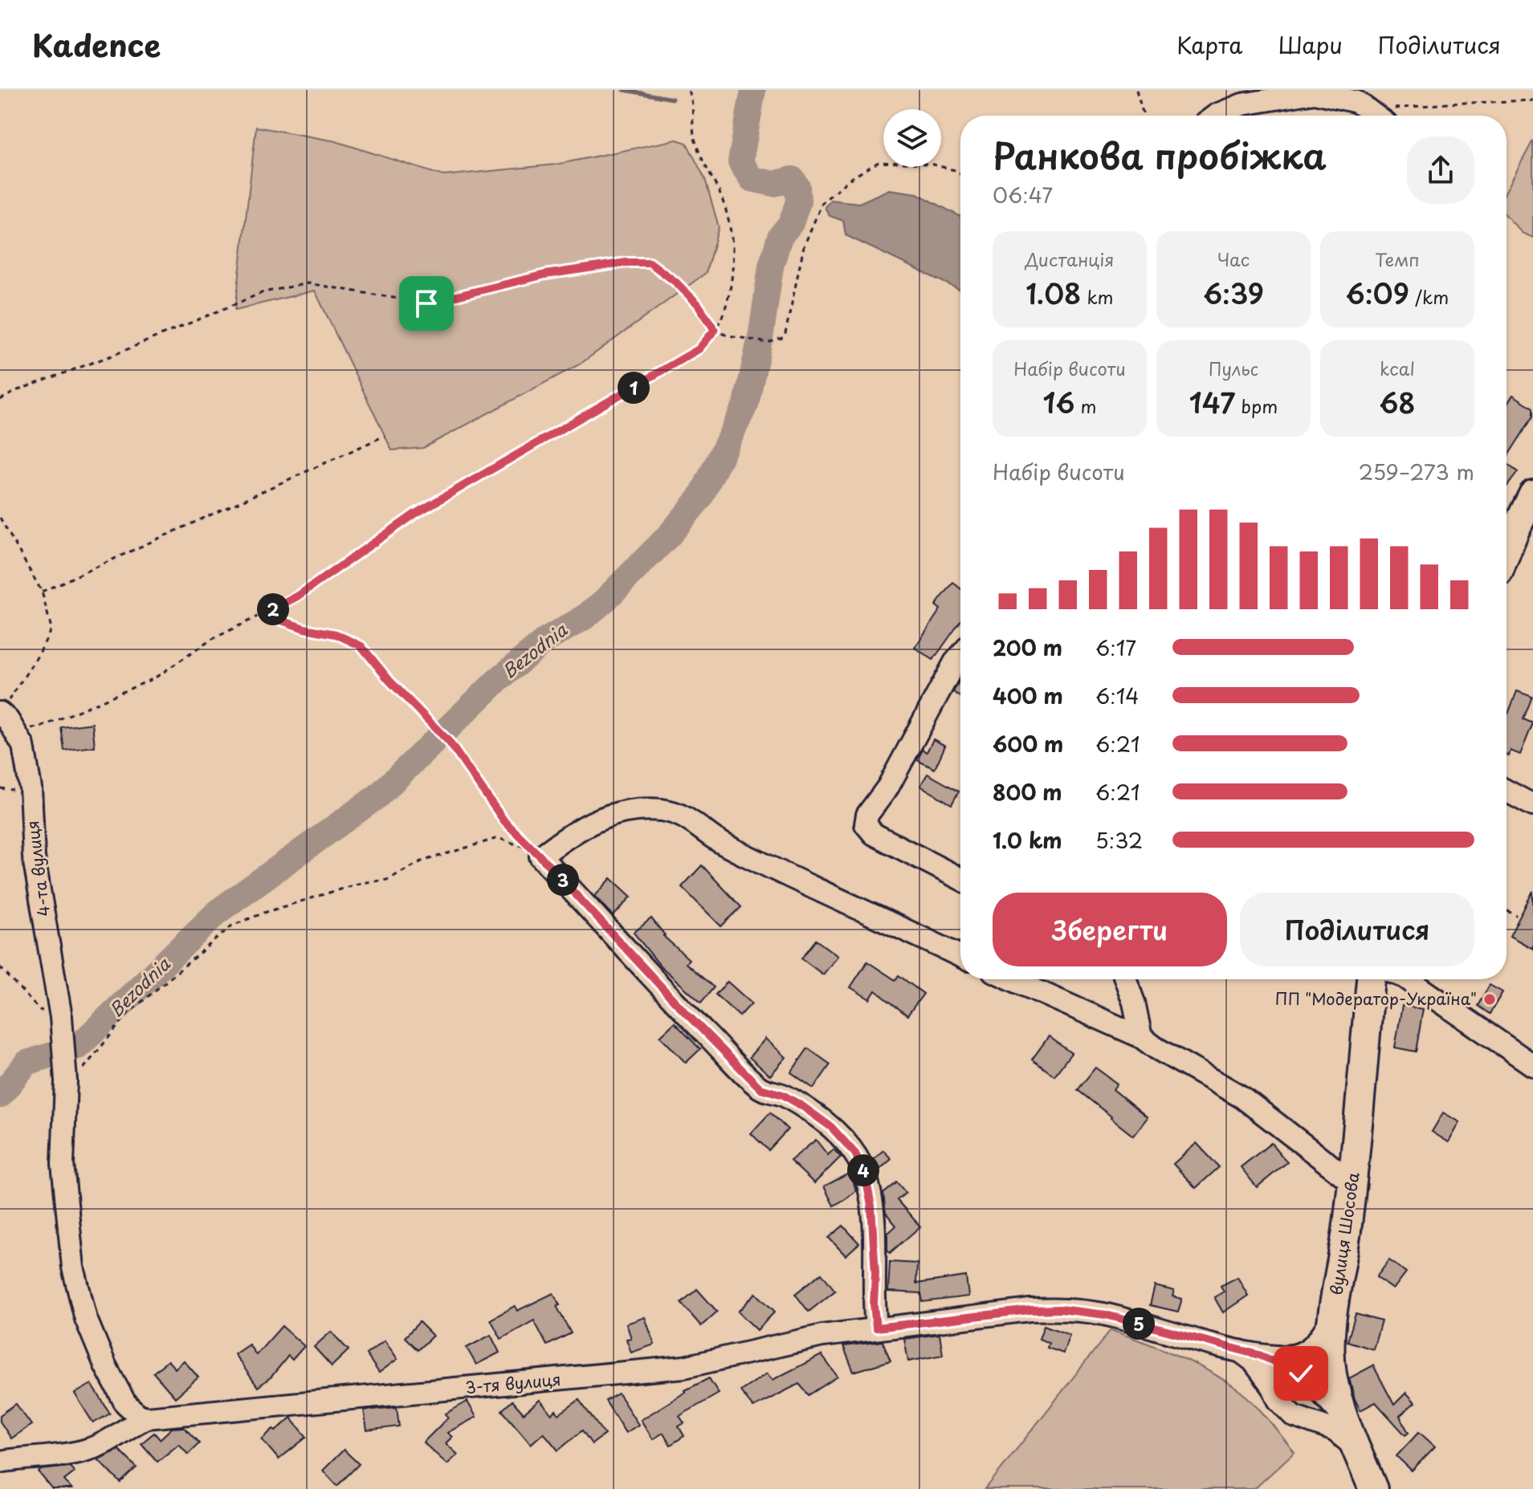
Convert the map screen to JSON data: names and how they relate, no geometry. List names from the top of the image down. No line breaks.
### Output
{"streets":{"main road":["вулиця Шосова"],"street":["4-та вулиця","3-тя вулиця"]},"crossings":[["вулиця Шосова","3-тя вулиця"]],"water":["Bezodnia"],"places":["ПП \"Модератор-Україна\""],"page":{"header":"Kadence","nav":["Карта","Шари","Поділитися"],"heading":["Ранкова пробіжка","06:47"],"stats":[["Дистанція","1.08 km"],["Час","6:39"],["Темп","6:09 /km"],["Набір висоти","16 m"],["Пульс","147 bpm"],["kcal","68"]],"pins":["1","2","3","4","5"],"chart":["Набір висоти","259–273 m"],"list":[{"name":"200 m","note":"6:17"},{"name":"400 m","note":"6:14"},{"name":"600 m","note":"6:21"},{"name":"800 m","note":"6:21"},{"name":"1.0 km","note":"5:32"}],"buttons":["Зберегти","Поділитися"]}}
